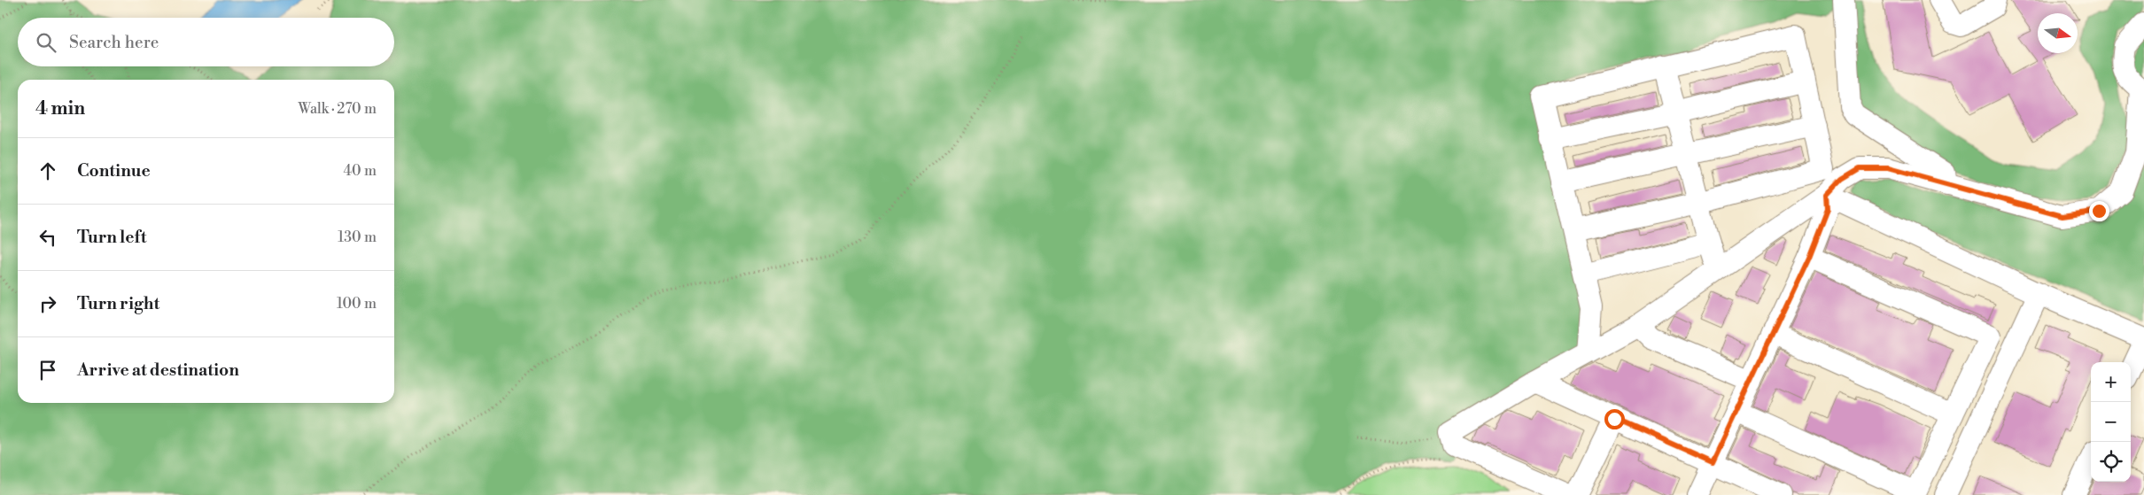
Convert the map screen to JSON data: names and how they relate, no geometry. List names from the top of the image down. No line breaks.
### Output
{"north":"right","page":{"search":"Search here","heading":["4 min","Walk · 270 m"],"list":[["Continue","40 m"],["Turn left","130 m"],["Turn right","100 m"],"Arrive at destination"],"map_buttons":["+","−"]}}
